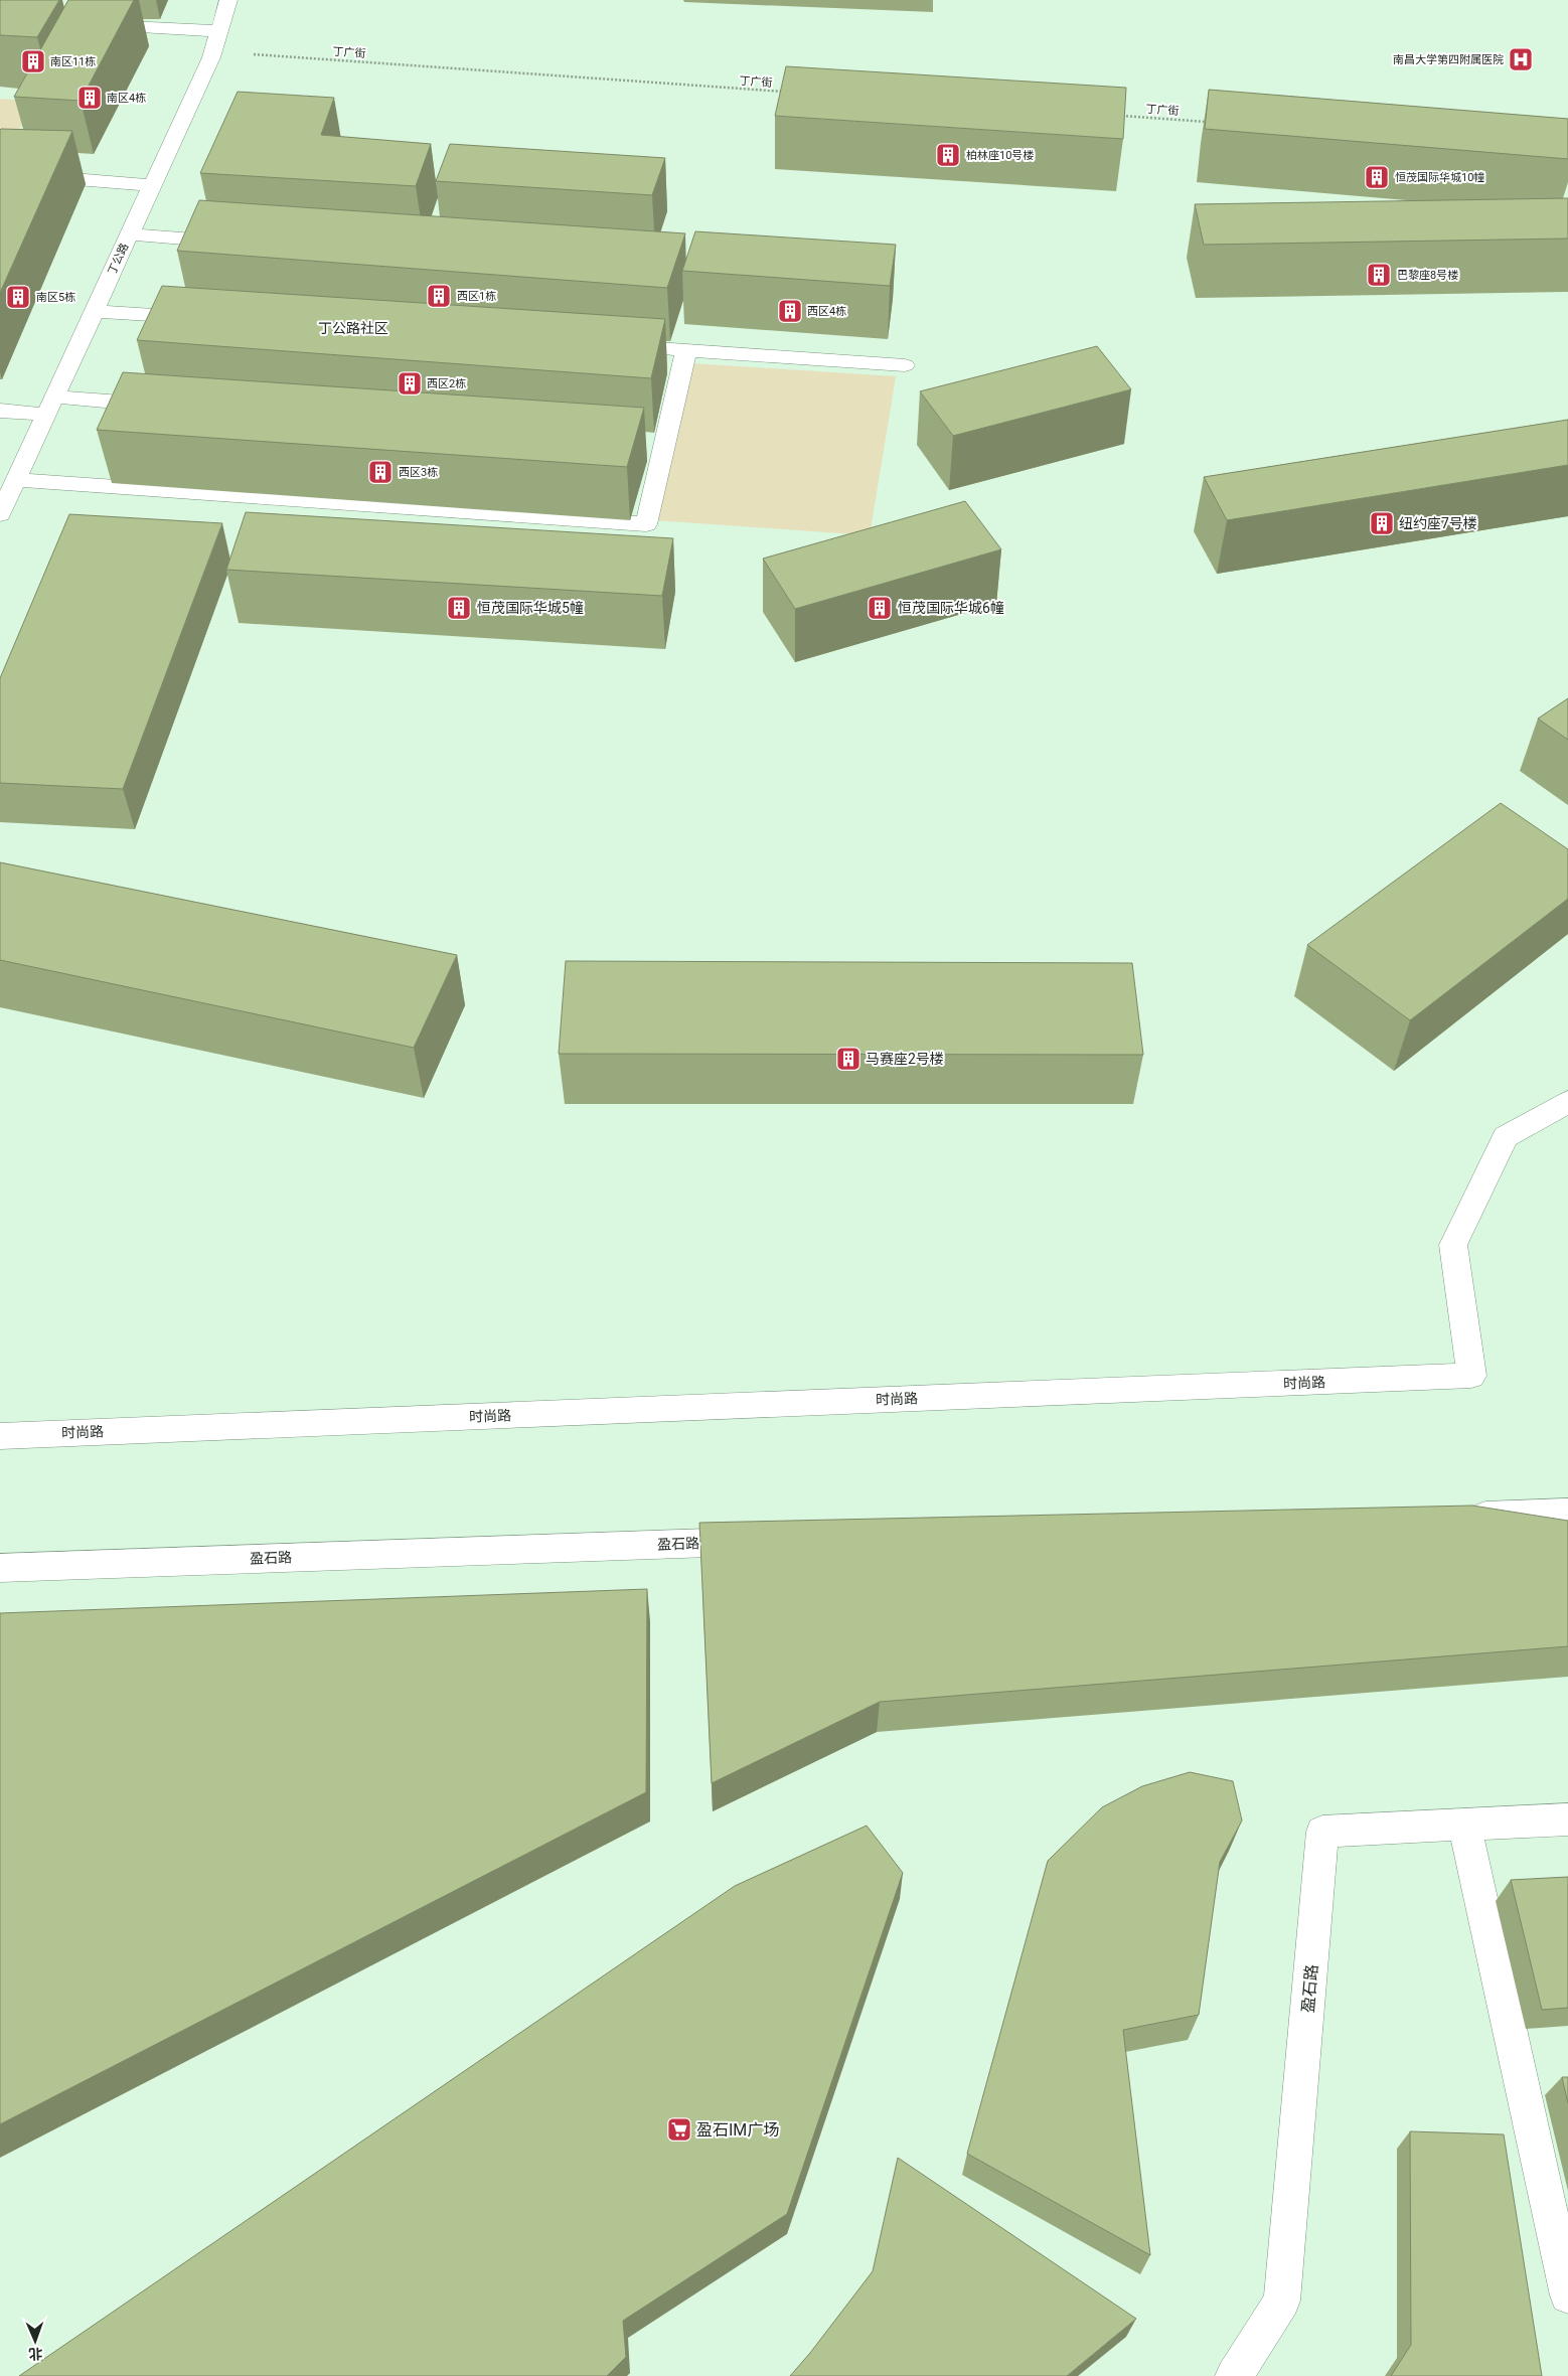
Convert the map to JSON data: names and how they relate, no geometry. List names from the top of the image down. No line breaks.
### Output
{"streets":{"street":["丁公路","时尚路","盈石路"],"path":["丁广街"]},"crossings":[["丁广街","丁公路"]],"districts":["丁公路社区"],"places":{"hospital":["南昌大学第四附属医院"],"building":["南区11栋","南区4栋","柏林座10号楼","恒茂国际华城10幢","巴黎座8号楼","西区1栋","南区5栋","西区4栋","西区2栋","西区3栋","纽约座7号楼","恒茂国际华城5幢","恒茂国际华城6幢","马赛座2号楼"],"supermarket":["盈石IM广场"]},"north":"bottom"}
